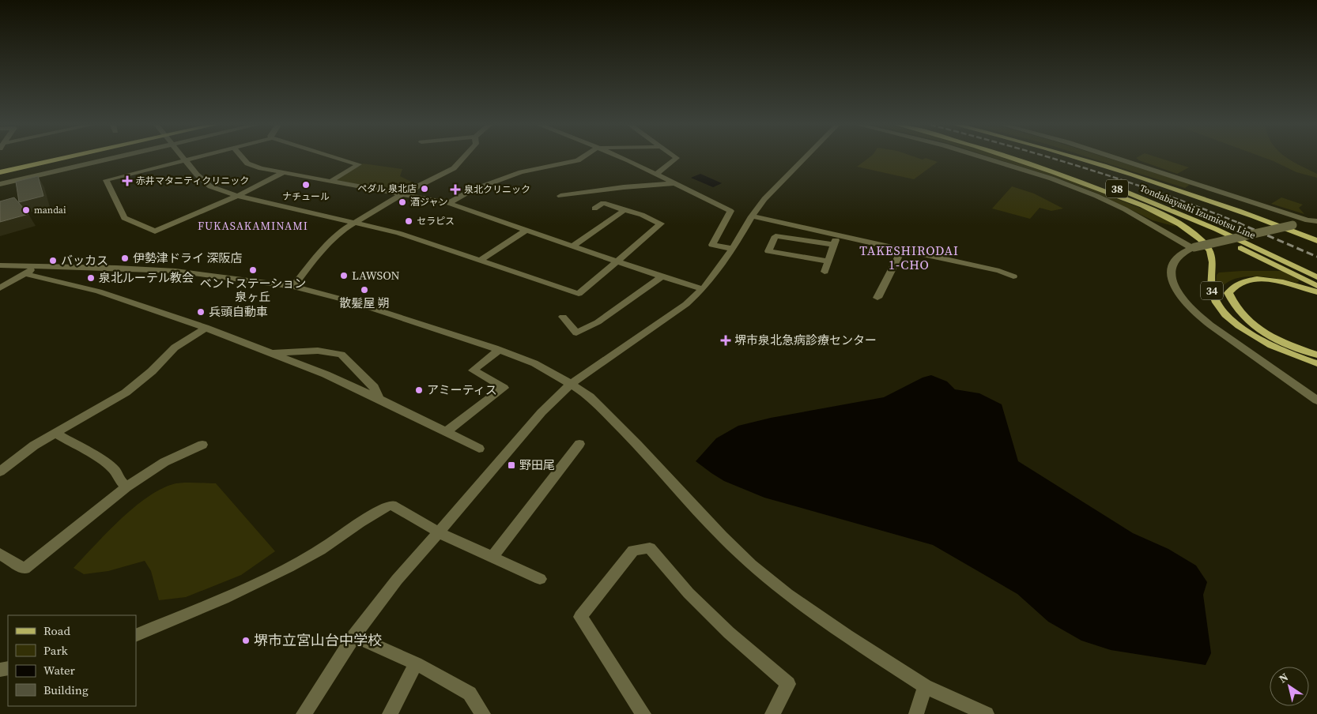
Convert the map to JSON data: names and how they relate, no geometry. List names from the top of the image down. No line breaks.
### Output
{"streets":{"main road":["38","Tondabayashi Izumiotsu Line","34"]},"crossings":[["38","34"]],"districts":["FUKASAKAMINAMI","TAKESHIRODAI 1-CHO"],"places":{"health":["赤井マタニティクリニック","泉北クリニック","堺市泉北急病診療センター"],"other":["ナチュール","ペダル 泉北店","酒ジャン","mandai","セラピス","伊勢津ドライ 深阪店","バッカス","ベントステーション 泉ヶ丘","LAWSON","泉北ルーテル教会","散髪屋 朔","兵頭自動車","アミーティス","堺市立宮山台中学校"],"transit":["野田尾"]},"legend":["Road","Park","Water","Building"],"north":"top left"}
